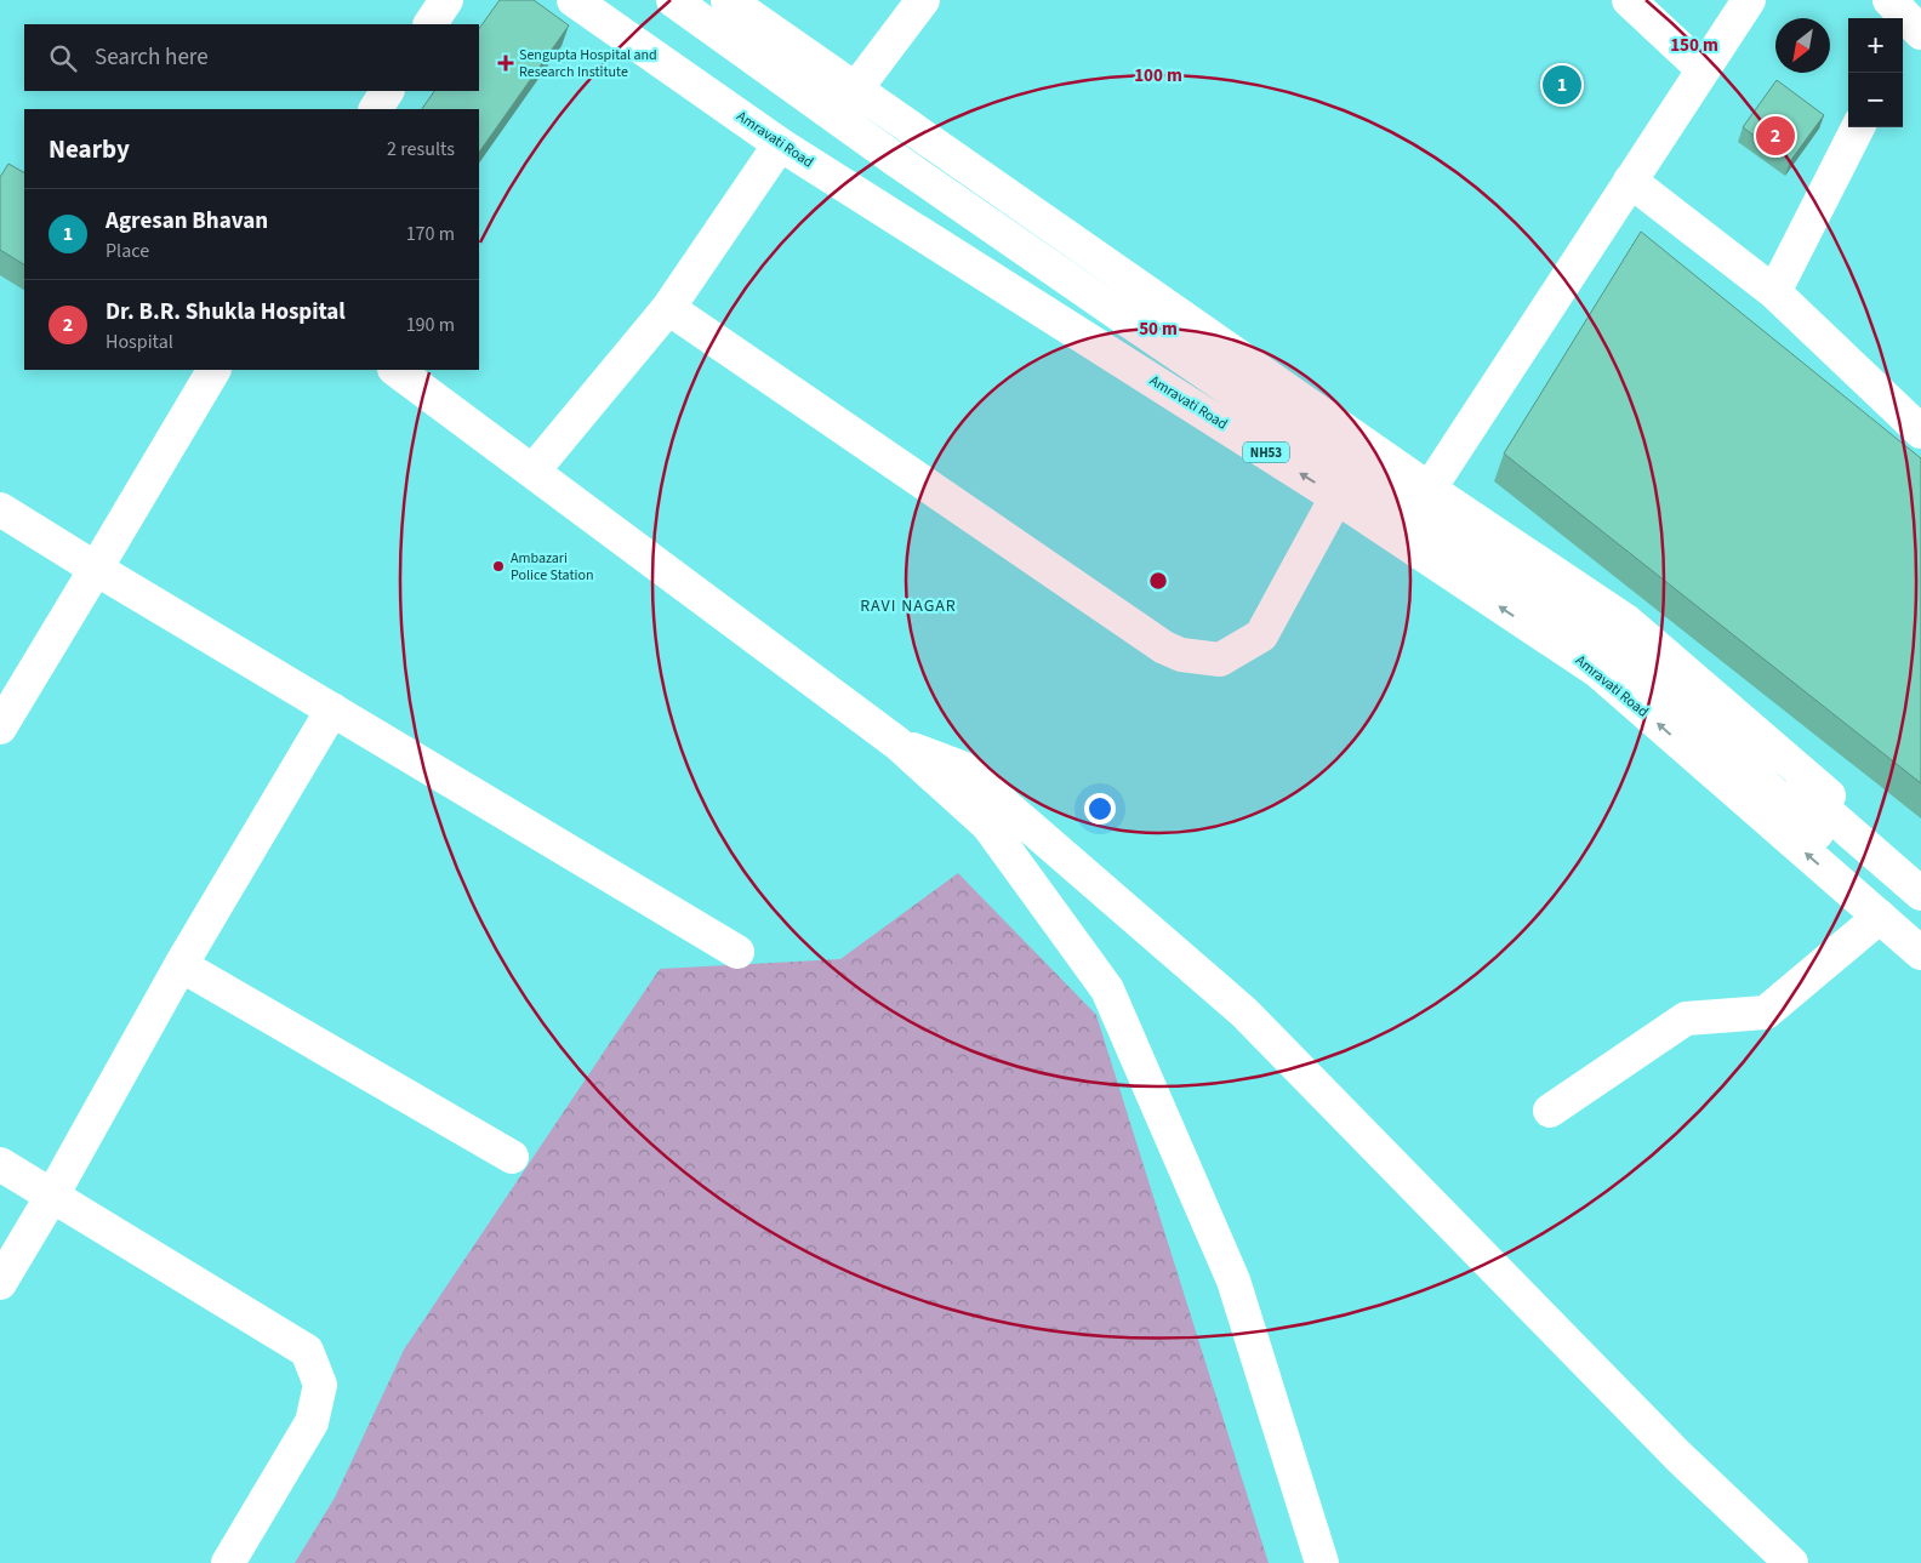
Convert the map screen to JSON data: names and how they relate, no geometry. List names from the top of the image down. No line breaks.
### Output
{"streets":{"main road":["Amravati Road","NH53"]},"districts":["RAVI NAGAR"],"places":{"health":["Sengupta Hospital and Research Institute"],"other":["Ambazari Police Station"]},"north":"bottom left","page":{"map_buttons":["+","−"],"search":"Search here","pins":["1","2"],"heading":["Nearby","2 results"],"list":[{"mark":"1","name":"Agresan Bhavan","note":"Place","value":"170 m"},{"mark":"2","name":"Dr. B.R. Shukla Hospital","note":"Hospital","value":"190 m"}]},"rings":["150 m","100 m","50 m"]}
